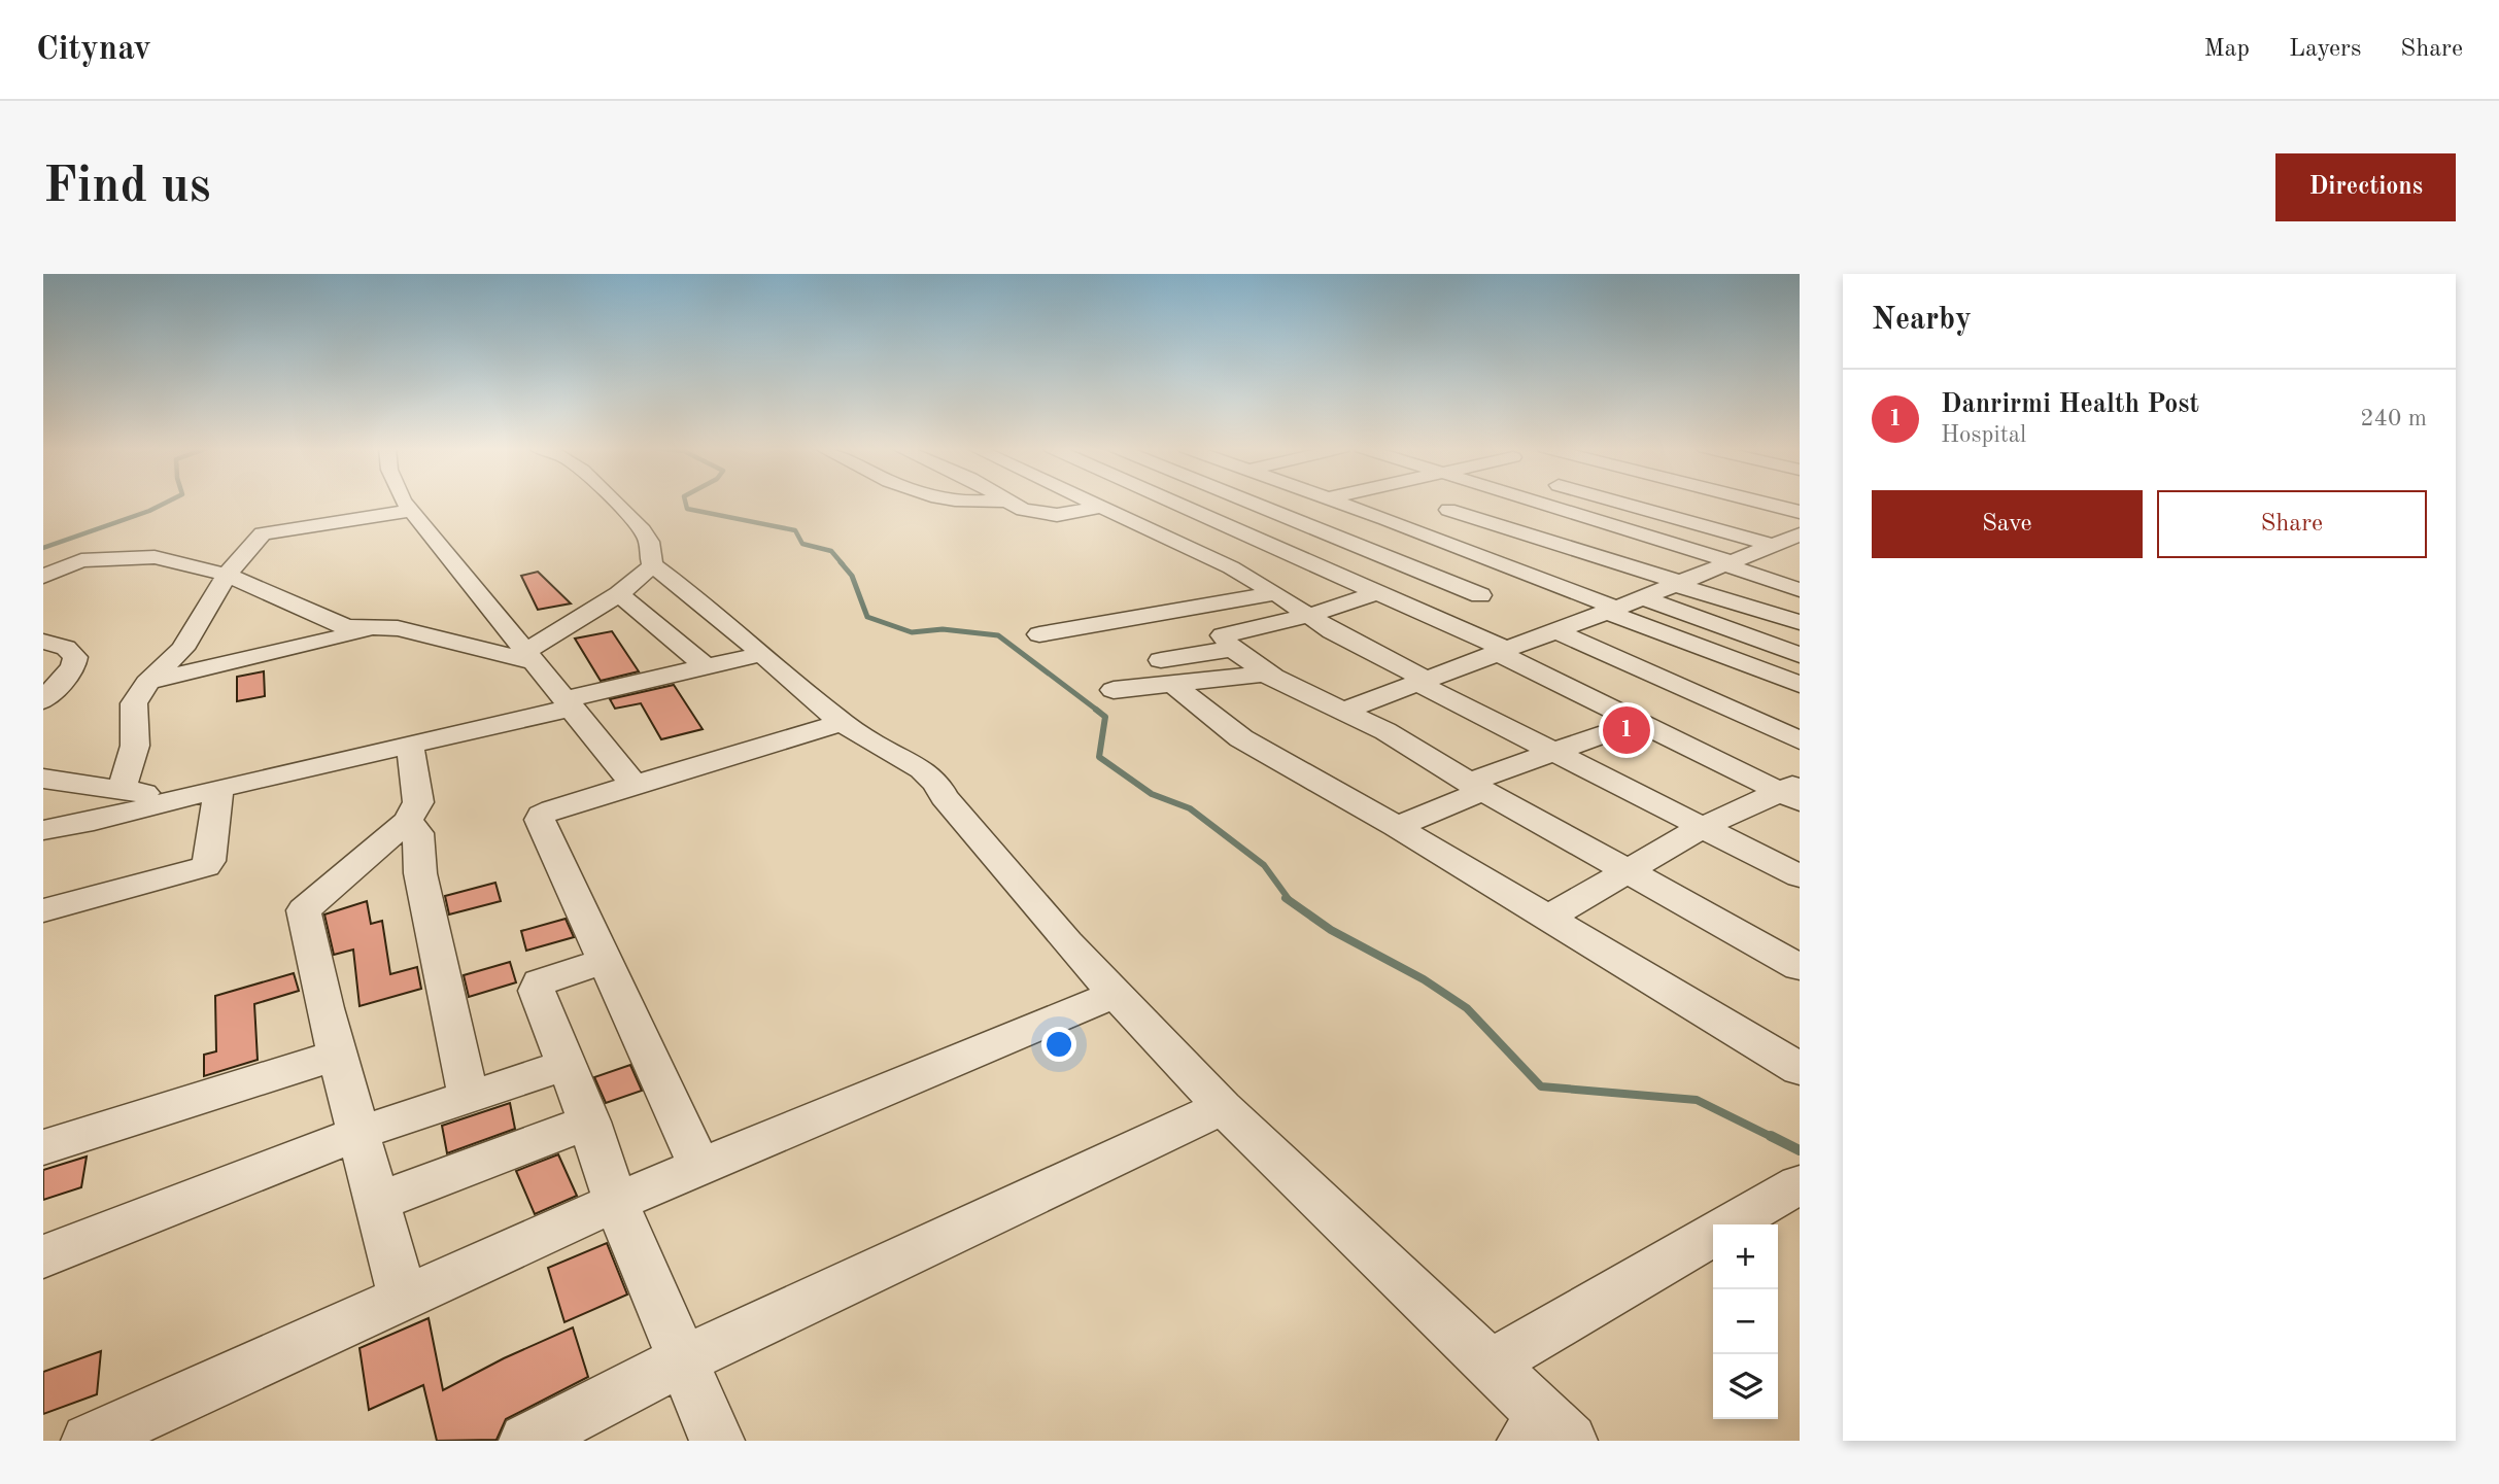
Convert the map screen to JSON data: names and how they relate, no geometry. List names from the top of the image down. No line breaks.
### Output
{"page":{"header":"Citynav","nav":["Map","Layers","Share"],"buttons":["Directions",["Save","Share"]],"title":"Find us","heading":"Nearby","list":[{"mark":"1","name":"Danrirmi Health Post","note":"Hospital","value":"240 m"}],"pins":"1","map_buttons":["+","−"]}}
